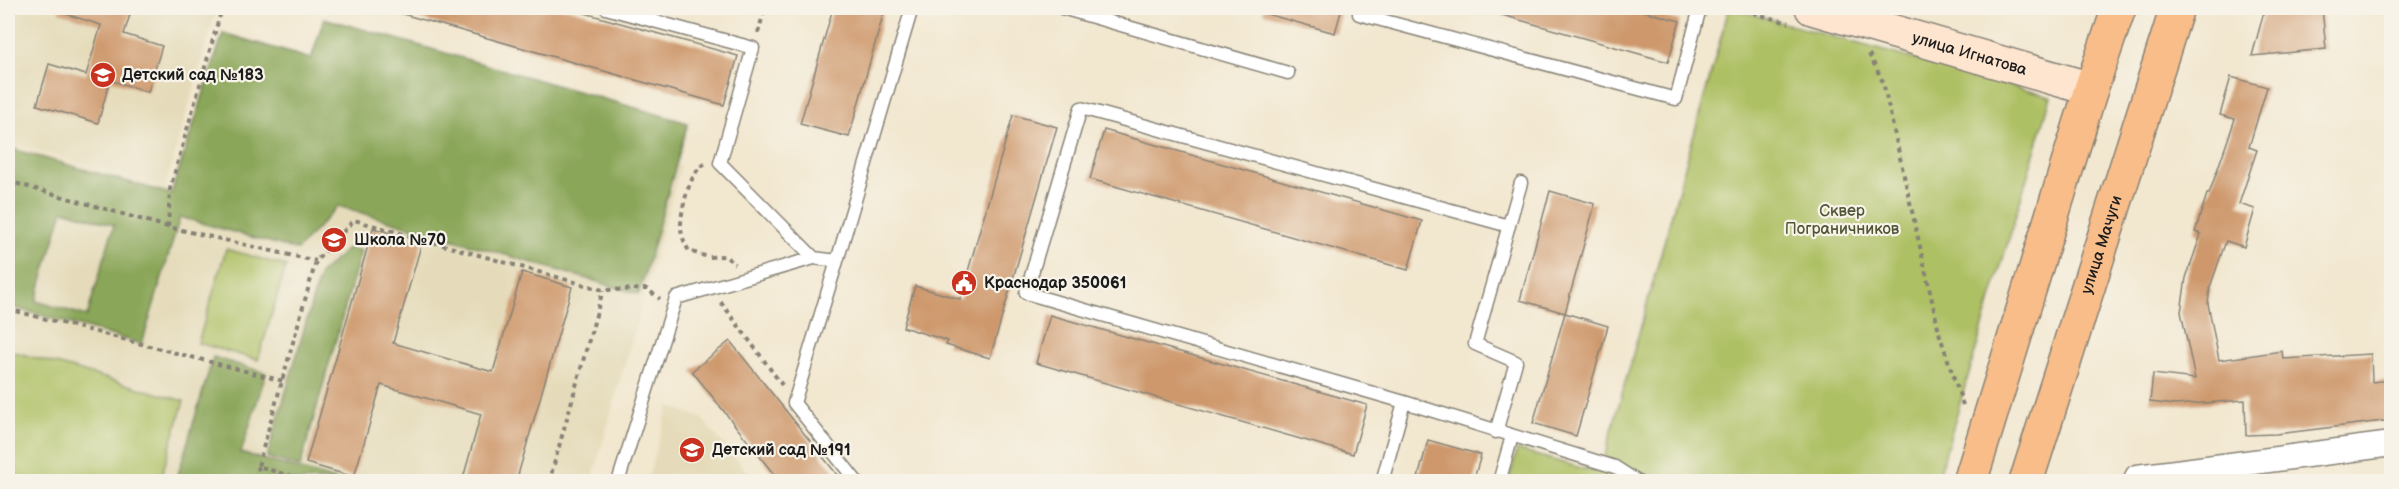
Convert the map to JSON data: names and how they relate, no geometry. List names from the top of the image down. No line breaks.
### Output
{"streets":{"main road":["улица Мачуги"],"street":["улица Игнатова"]},"parks":["Сквер Пограничников"],"places":{"school or university":["Детский сад №183","Школа №70","Детский сад №191"],"public building":["Краснодар 350061"]}}
